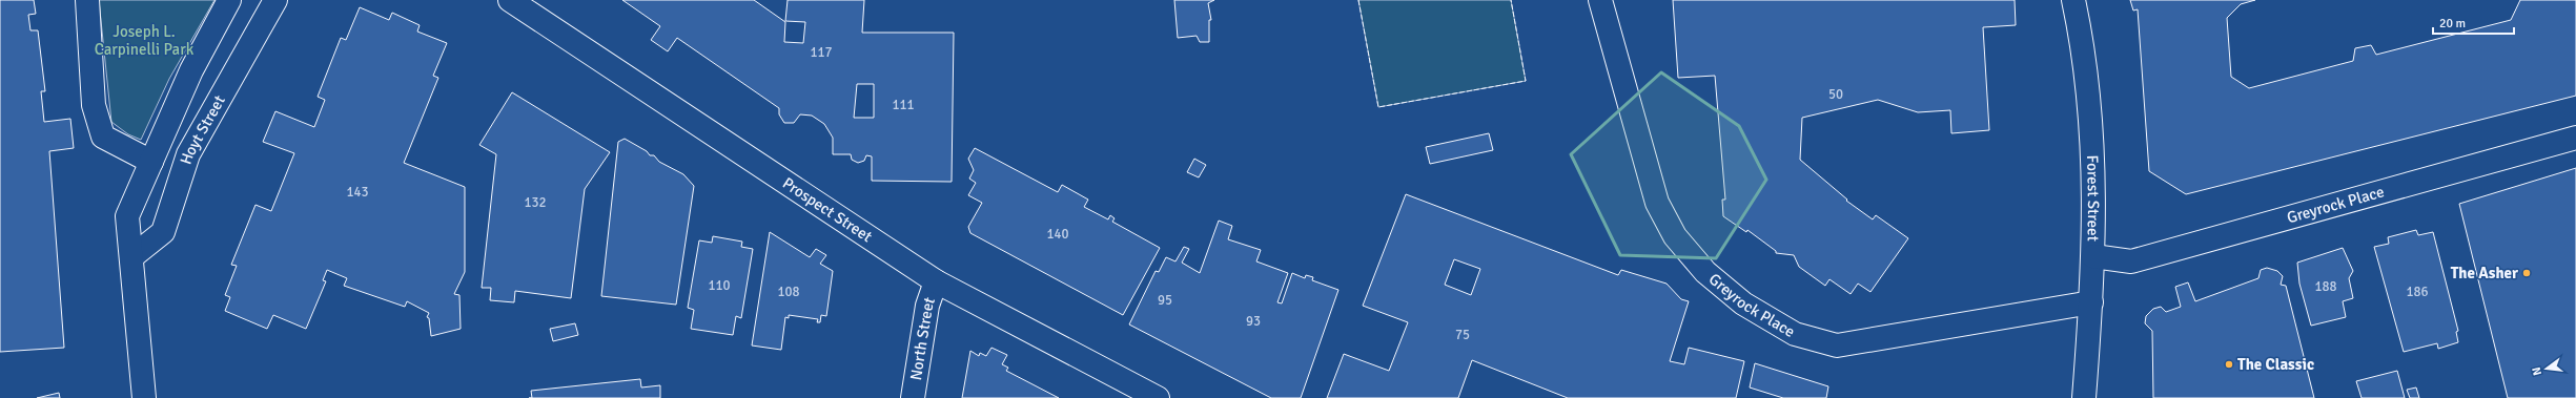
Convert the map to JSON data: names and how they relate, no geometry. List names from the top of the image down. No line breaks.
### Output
{"streets":{"street":["Hoyt Street","Forest Street","Greyrock Place","Prospect Street","North Street"]},"crossings":[["Forest Street","Greyrock Place"],["Prospect Street","North Street"]],"parks":["Joseph L. Carpinelli Park"],"places":["The Asher","The Classic"],"house_numbers":["117","50","111","143","132","140","110","188","108","186","95","93","75"],"scale_bar":"20 m","north":"left"}
